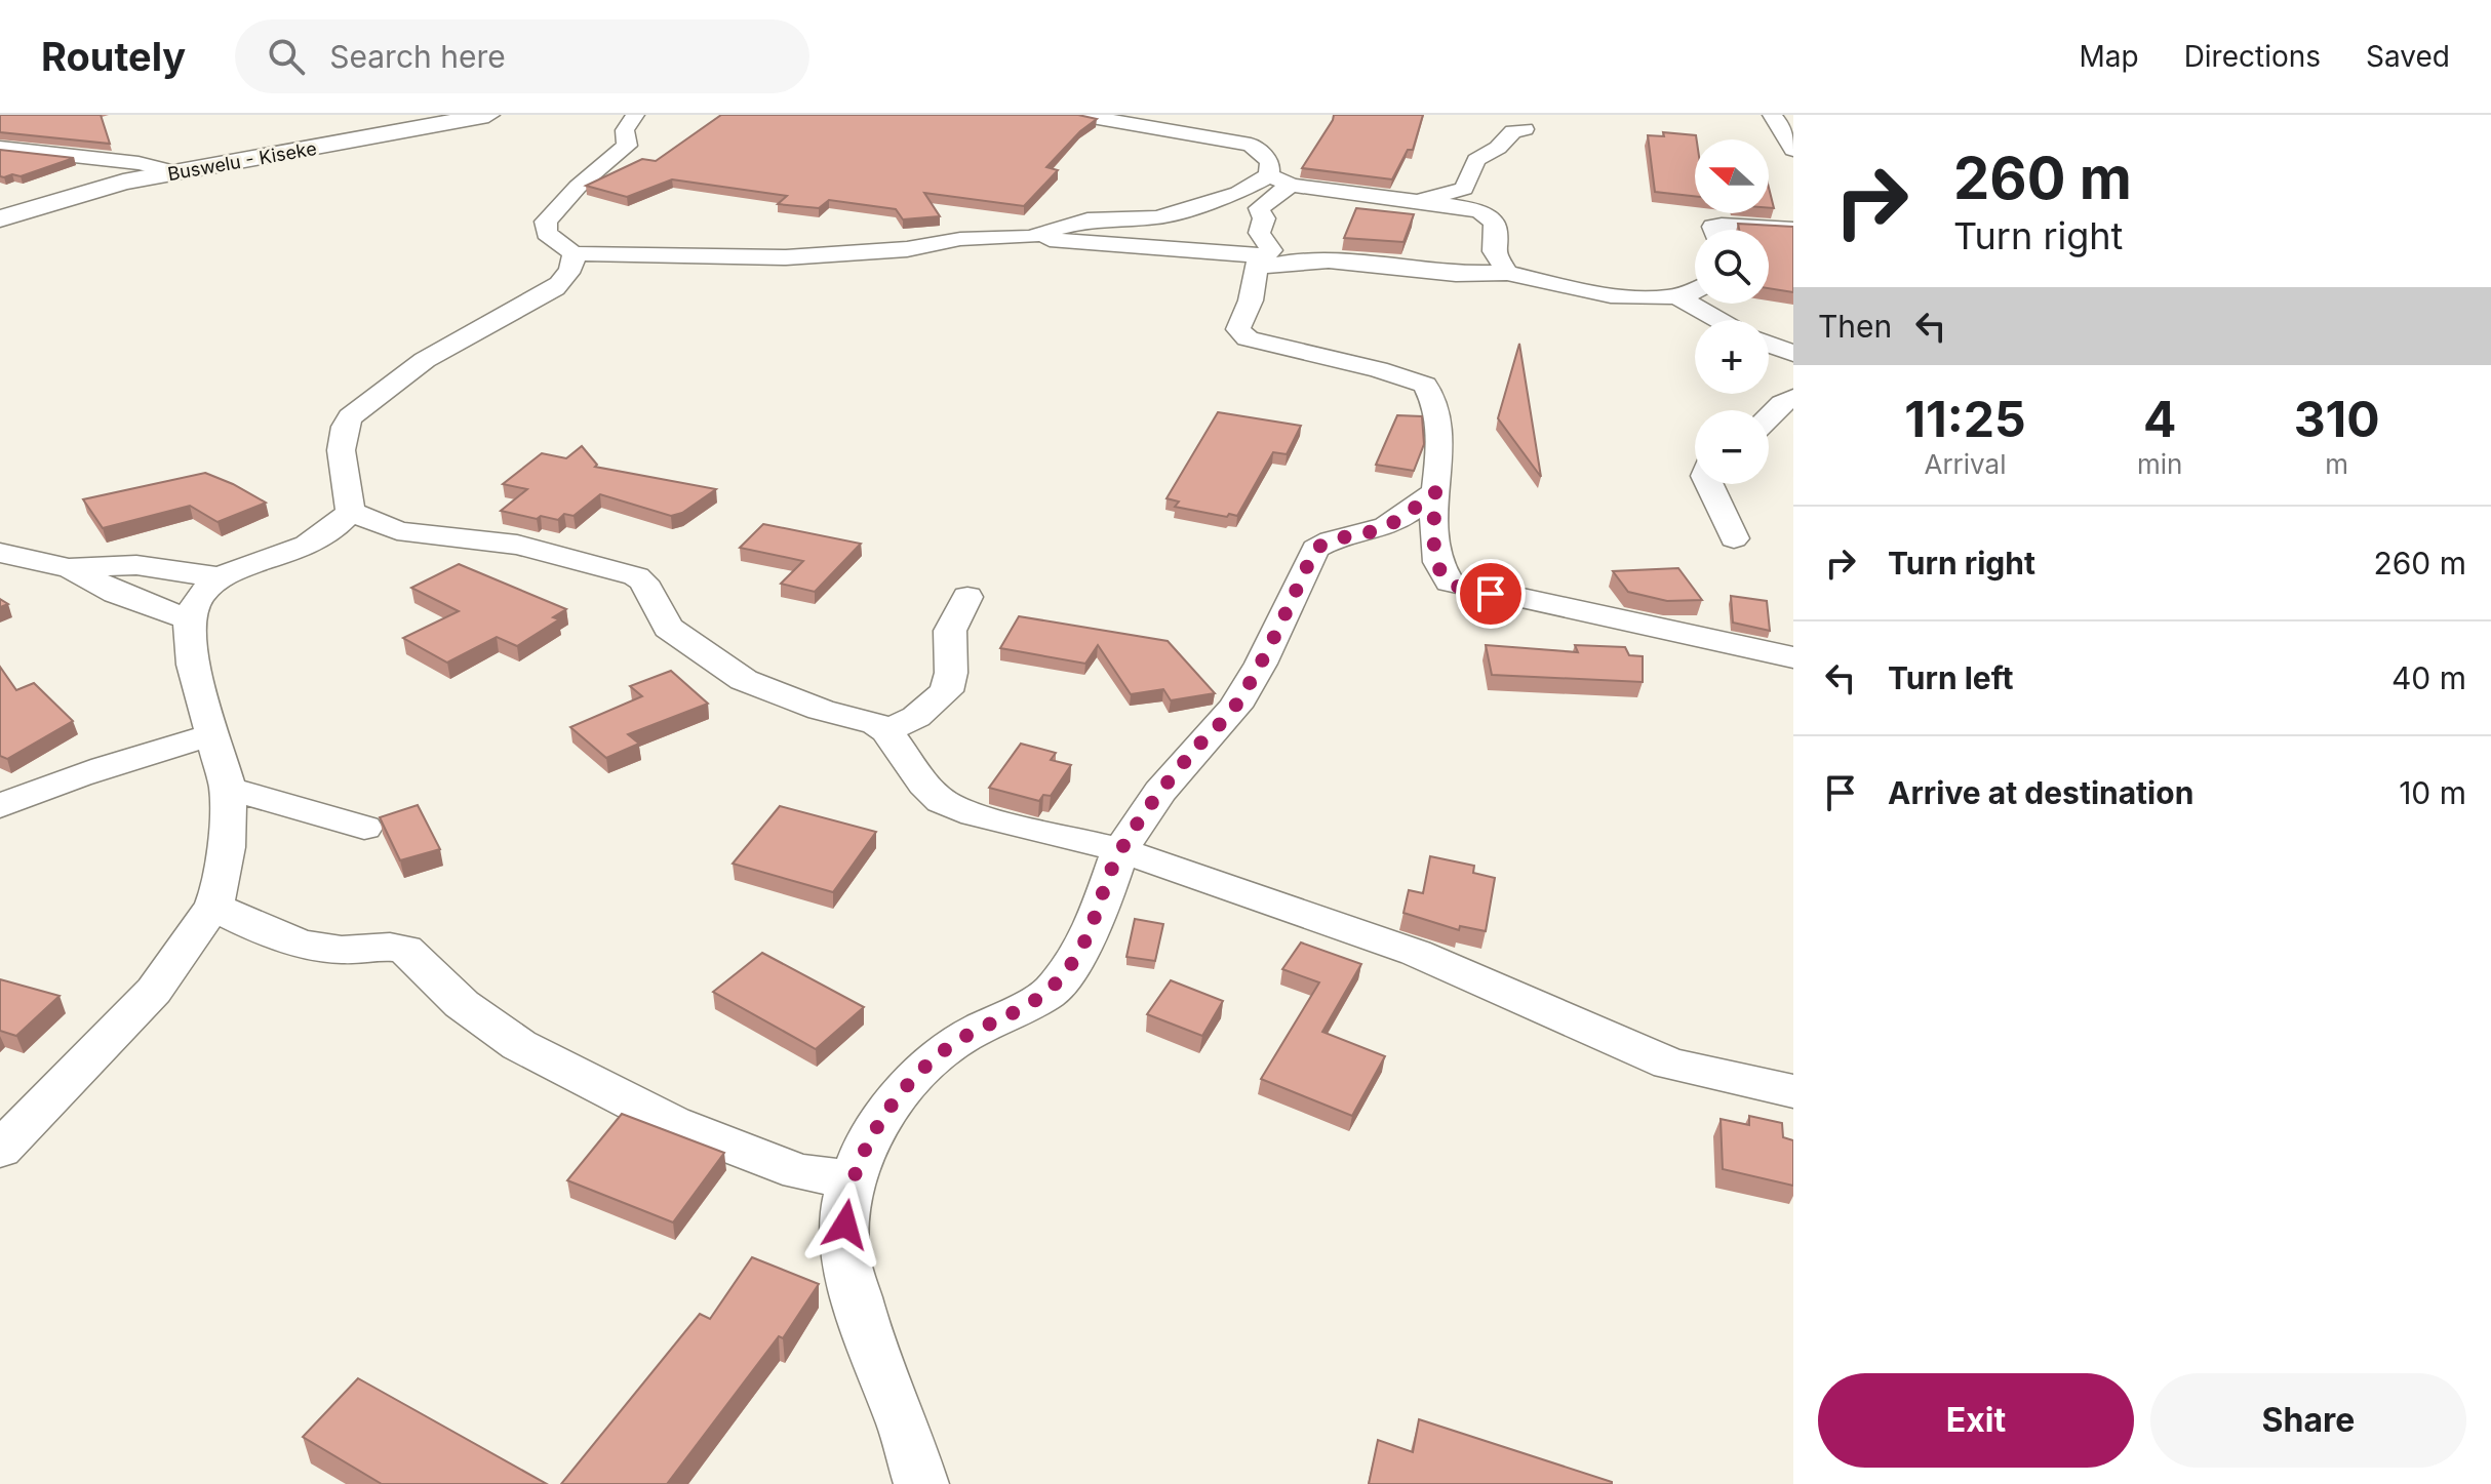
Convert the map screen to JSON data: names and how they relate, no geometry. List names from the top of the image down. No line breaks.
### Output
{"streets":{"main road":["Buswelu - Kiseke"]},"north":"left","page":{"header":"Routely","search":"Search here","nav":["Map","Directions","Saved"],"turn":["260 m","Turn right"],"map_buttons":["+","−"],"then":"Then","eta":["11:25","Arrival","4","min","310","m"],"list":[{"name":"Turn right","value":"260 m"},{"name":"Turn left","value":"40 m"},{"name":"Arrive at destination","value":"10 m"}],"buttons":["Exit","Share"]}}
